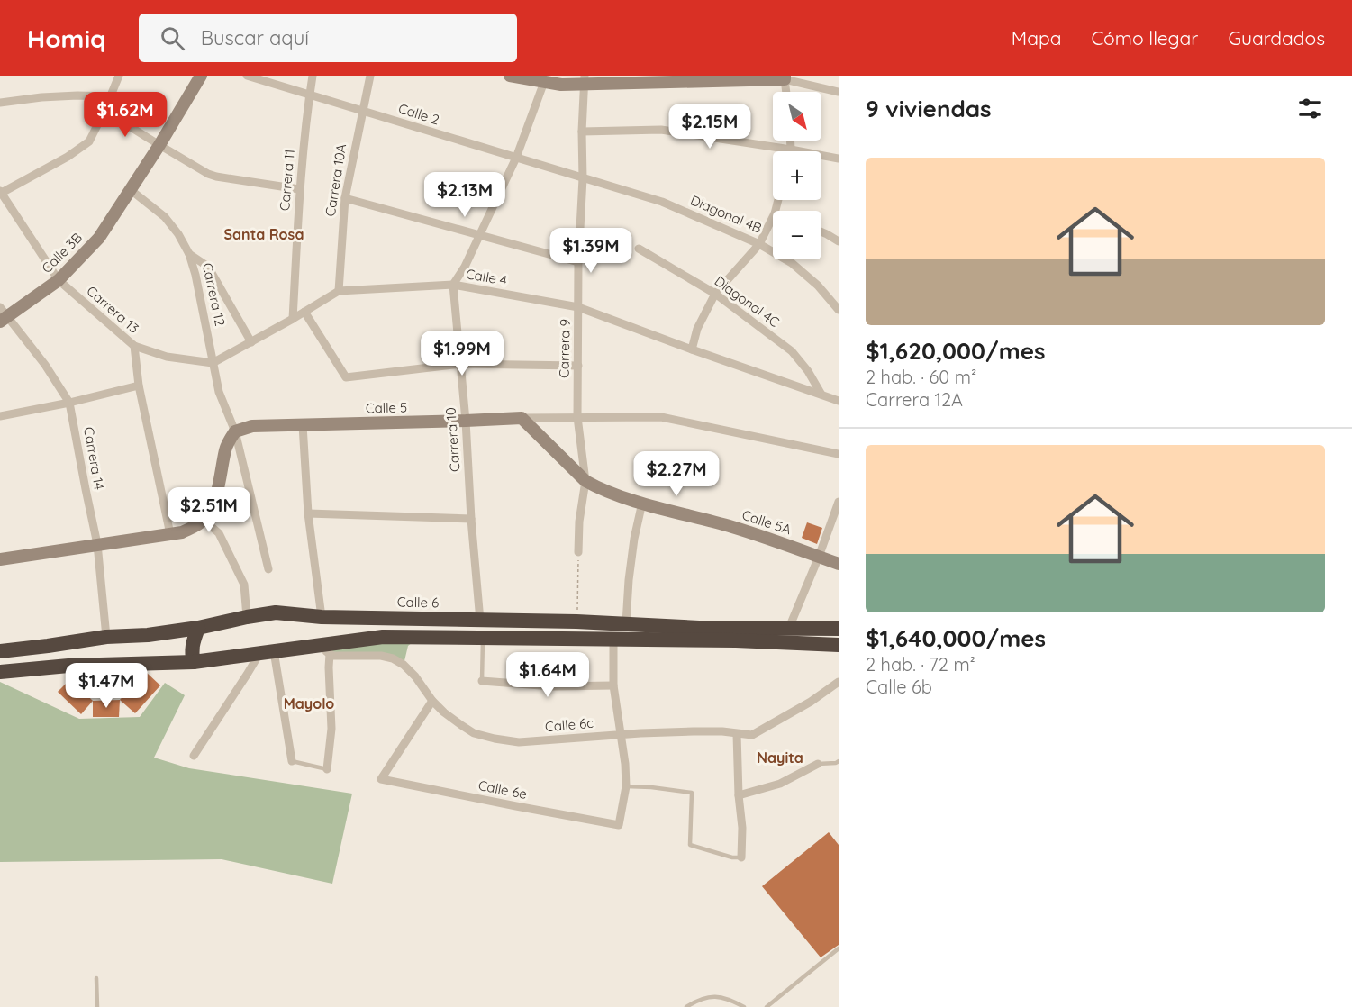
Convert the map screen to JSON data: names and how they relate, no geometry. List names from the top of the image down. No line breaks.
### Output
{"streets":{"highway":["Calle 6"],"main road":["Calle 3B","Calle 5","Calle 5A"],"street":["Calle 2","Carrera 11","Carrera 10A","Diagonal 4B","Calle 4","Carrera 12","Diagonal 4C","Carrera 13","Carrera 9","Carrera 10","Carrera 14","Calle 6c","Calle 6e"]},"crossings":[["Calle 2","Carrera 11"],["Calle 2","Carrera 10A"],["Calle 2","Diagonal 4B"],["Calle 2","Carrera 9"],["Carrera 11","Calle 4"],["Carrera 10A","Calle 4"],["Diagonal 4B","Carrera 9"],["Calle 3B","Carrera 12"],["Calle 3B","Carrera 13"],["Calle 3B","Carrera 14"],["Calle 4","Carrera 12"],["Calle 4","Diagonal 4C"],["Calle 4","Carrera 9"],["Calle 4","Carrera 10"],["Carrera 12","Calle 5"],["Carrera 9","Calle 5"],["Carrera 9","Calle 5A"],["Calle 5","Carrera 10"],["Calle 5","Calle 5A"],["Carrera 10","Calle 6"],["Carrera 14","Calle 6"],["Calle 6c","Calle 6e"]],"districts":["Santa Rosa","Mayolo","Nayita"],"north":"bottom right","page":{"header":"Homiq","search":"Buscar aquí","nav":["Mapa","Cómo llegar","Guardados"],"heading":"9 viviendas","map_buttons":["+","−"],"price":["$1.62M","$2.15M","$2.13M","$1.39M","$1.99M","$2.27M","$2.51M","$1.64M","$1.47M"],"list":[{"name":"$1,620,000/mes","note":"2 hab. · 60 m² · Carrera 12A"},{"name":"$1,640,000/mes","note":"2 hab. · 72 m² · Calle 6b"}]}}
